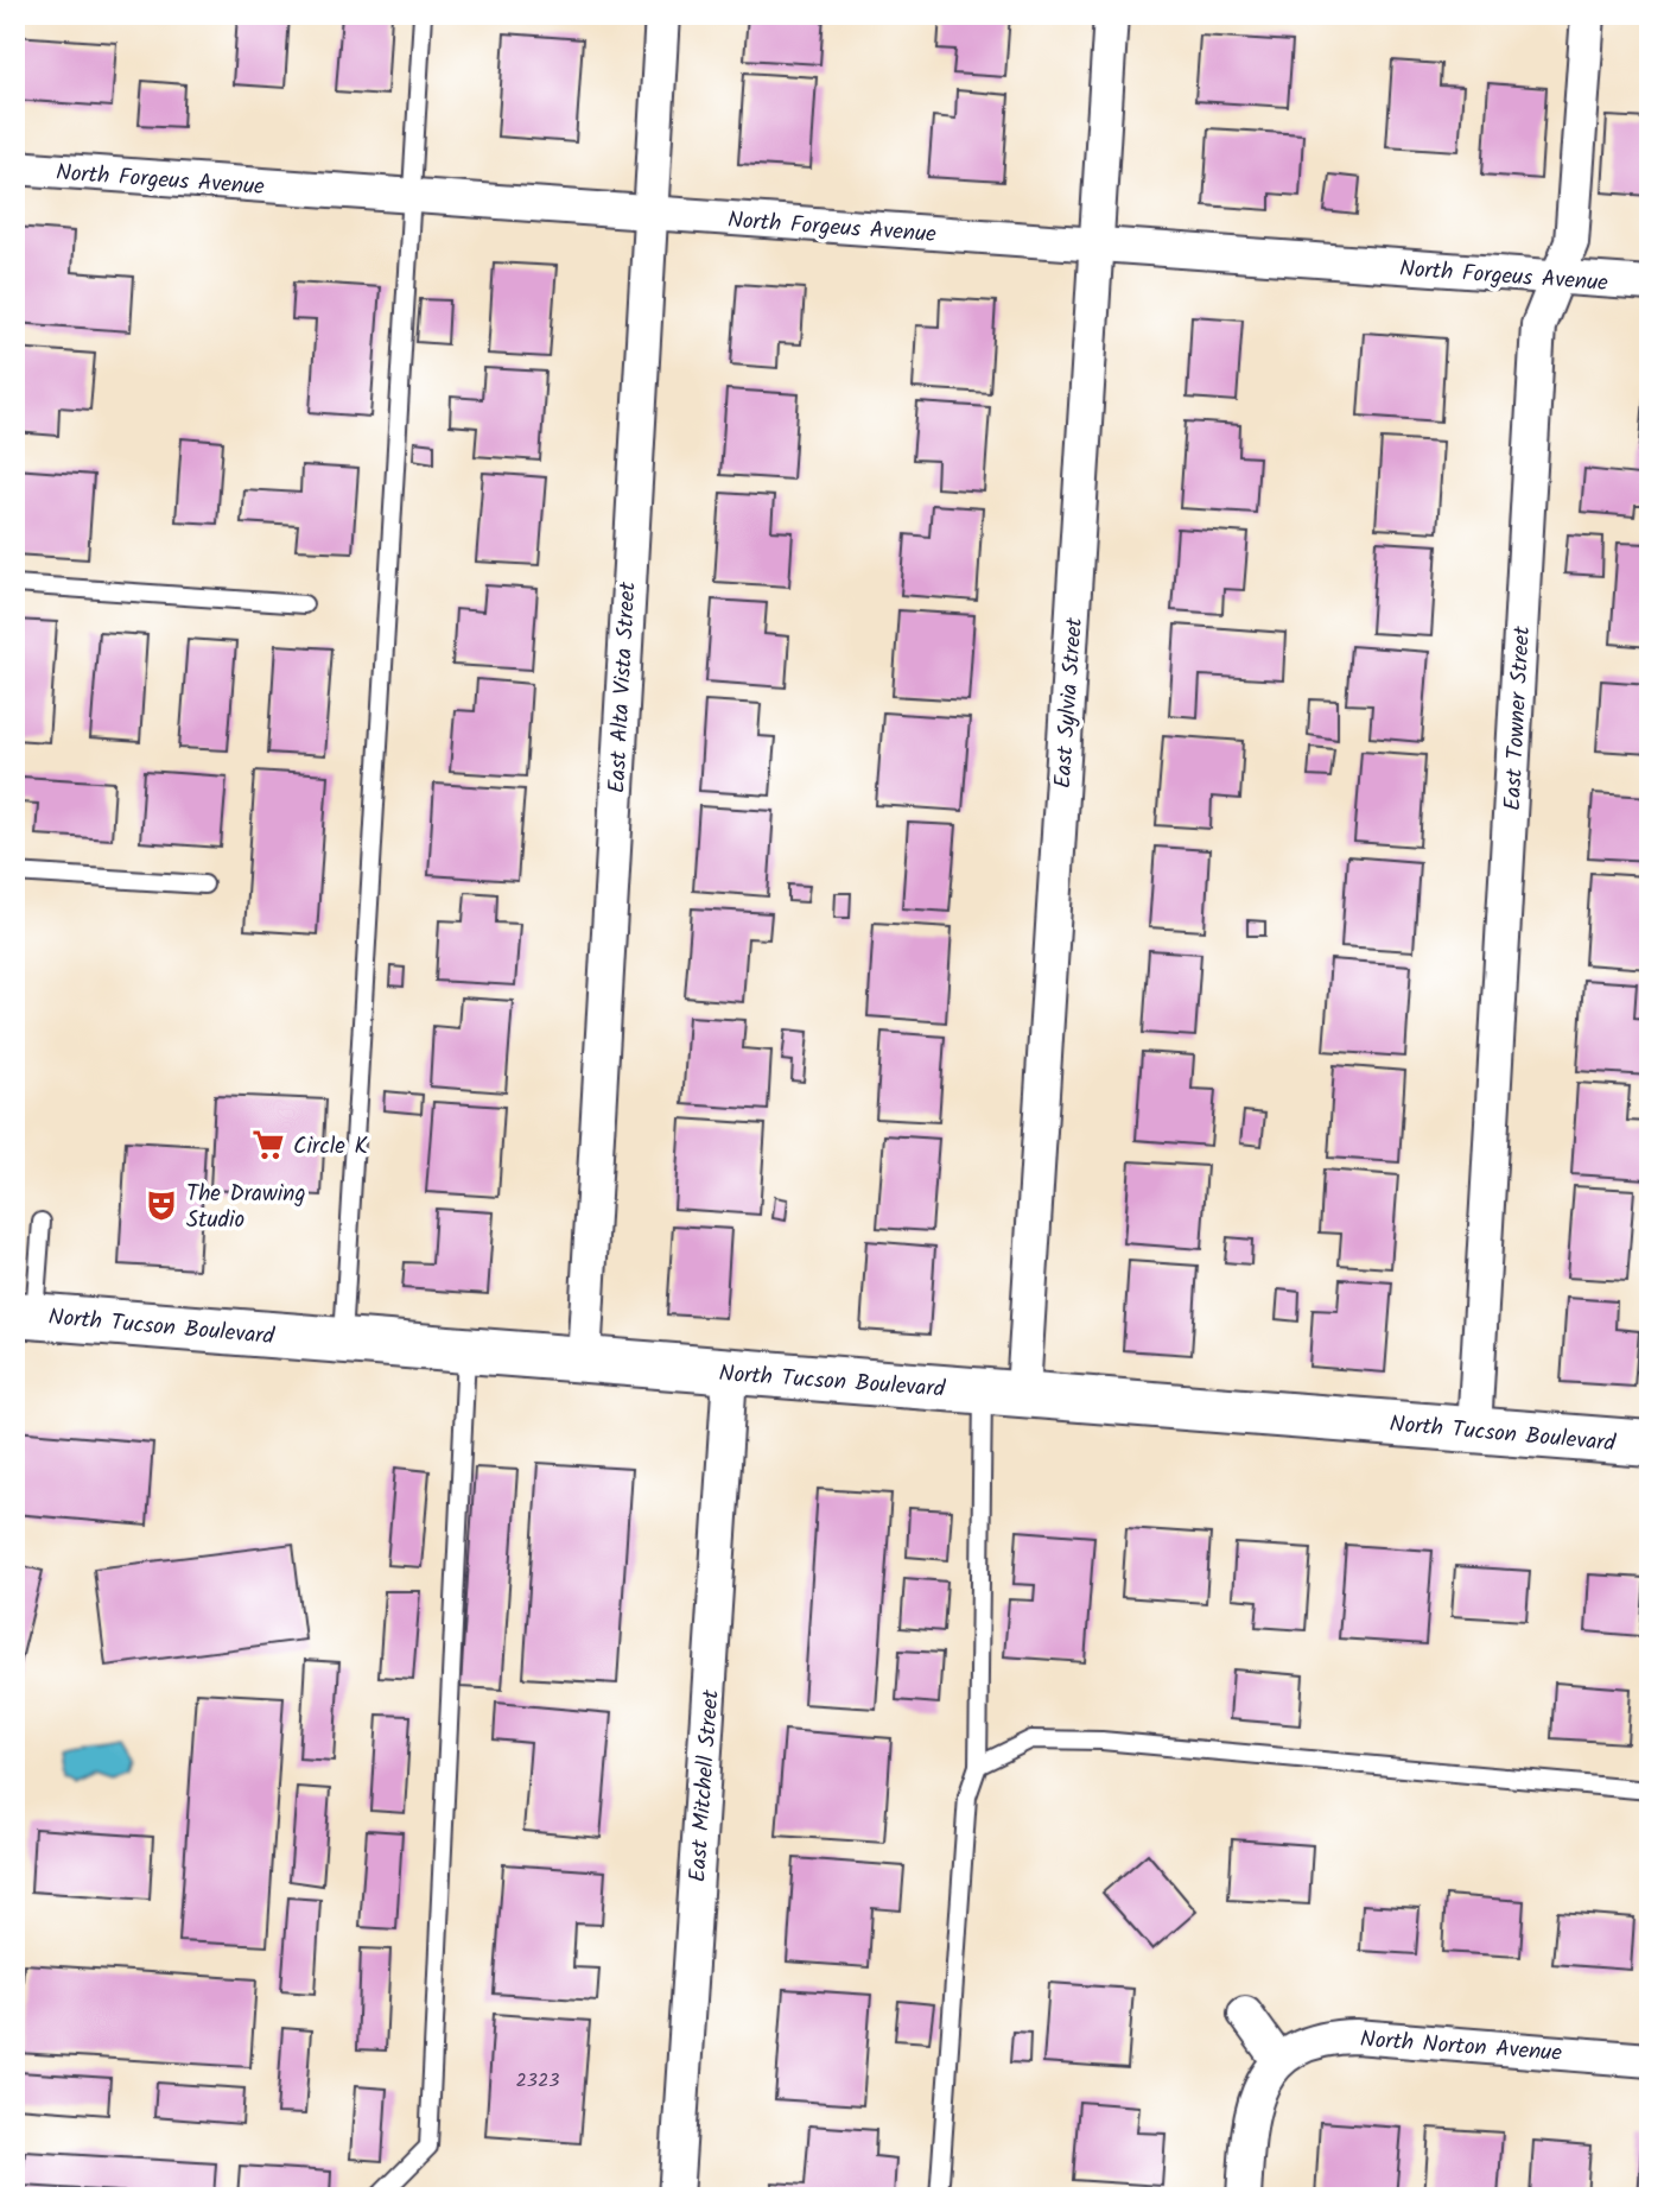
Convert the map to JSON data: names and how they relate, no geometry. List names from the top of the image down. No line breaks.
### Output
{"streets":{"main road":["North Tucson Boulevard"],"street":["North Forgeus Avenue","East Alta Vista Street","East Sylvia Street","East Towner Street","East Mitchell Street","North Norton Avenue"]},"crossings":[["North Forgeus Avenue","East Alta Vista Street"],["North Forgeus Avenue","East Sylvia Street"],["North Forgeus Avenue","East Towner Street"],["East Alta Vista Street","North Tucson Boulevard"],["East Sylvia Street","North Tucson Boulevard"],["East Towner Street","North Tucson Boulevard"],["North Tucson Boulevard","East Mitchell Street"]],"places":{"supermarket":["Circle K"],"theatre":["The Drawing Studio"]},"house_numbers":["2323"]}
